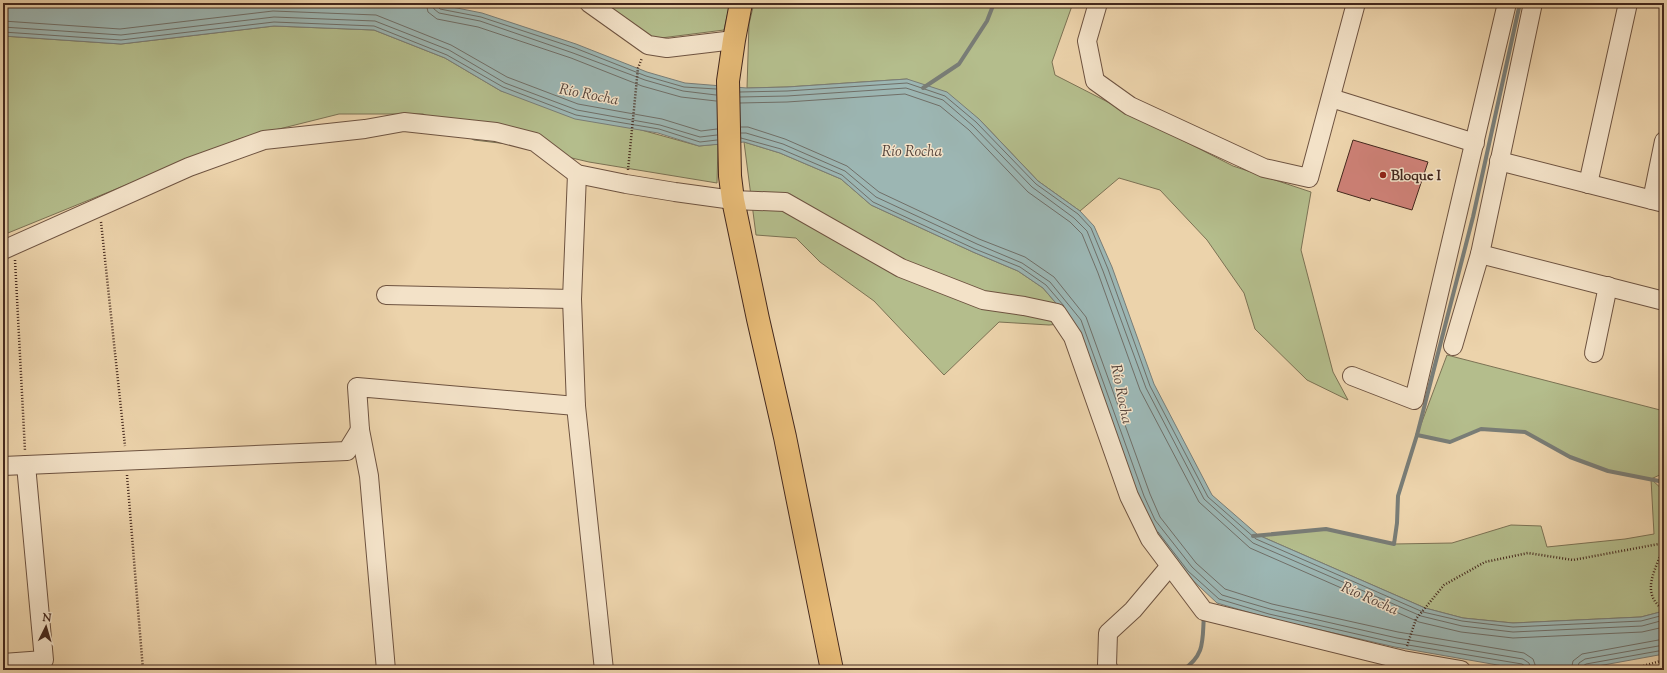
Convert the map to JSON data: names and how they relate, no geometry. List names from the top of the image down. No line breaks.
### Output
{"water":["Río Rocha"],"places":["Bloque I"],"north":"top"}
